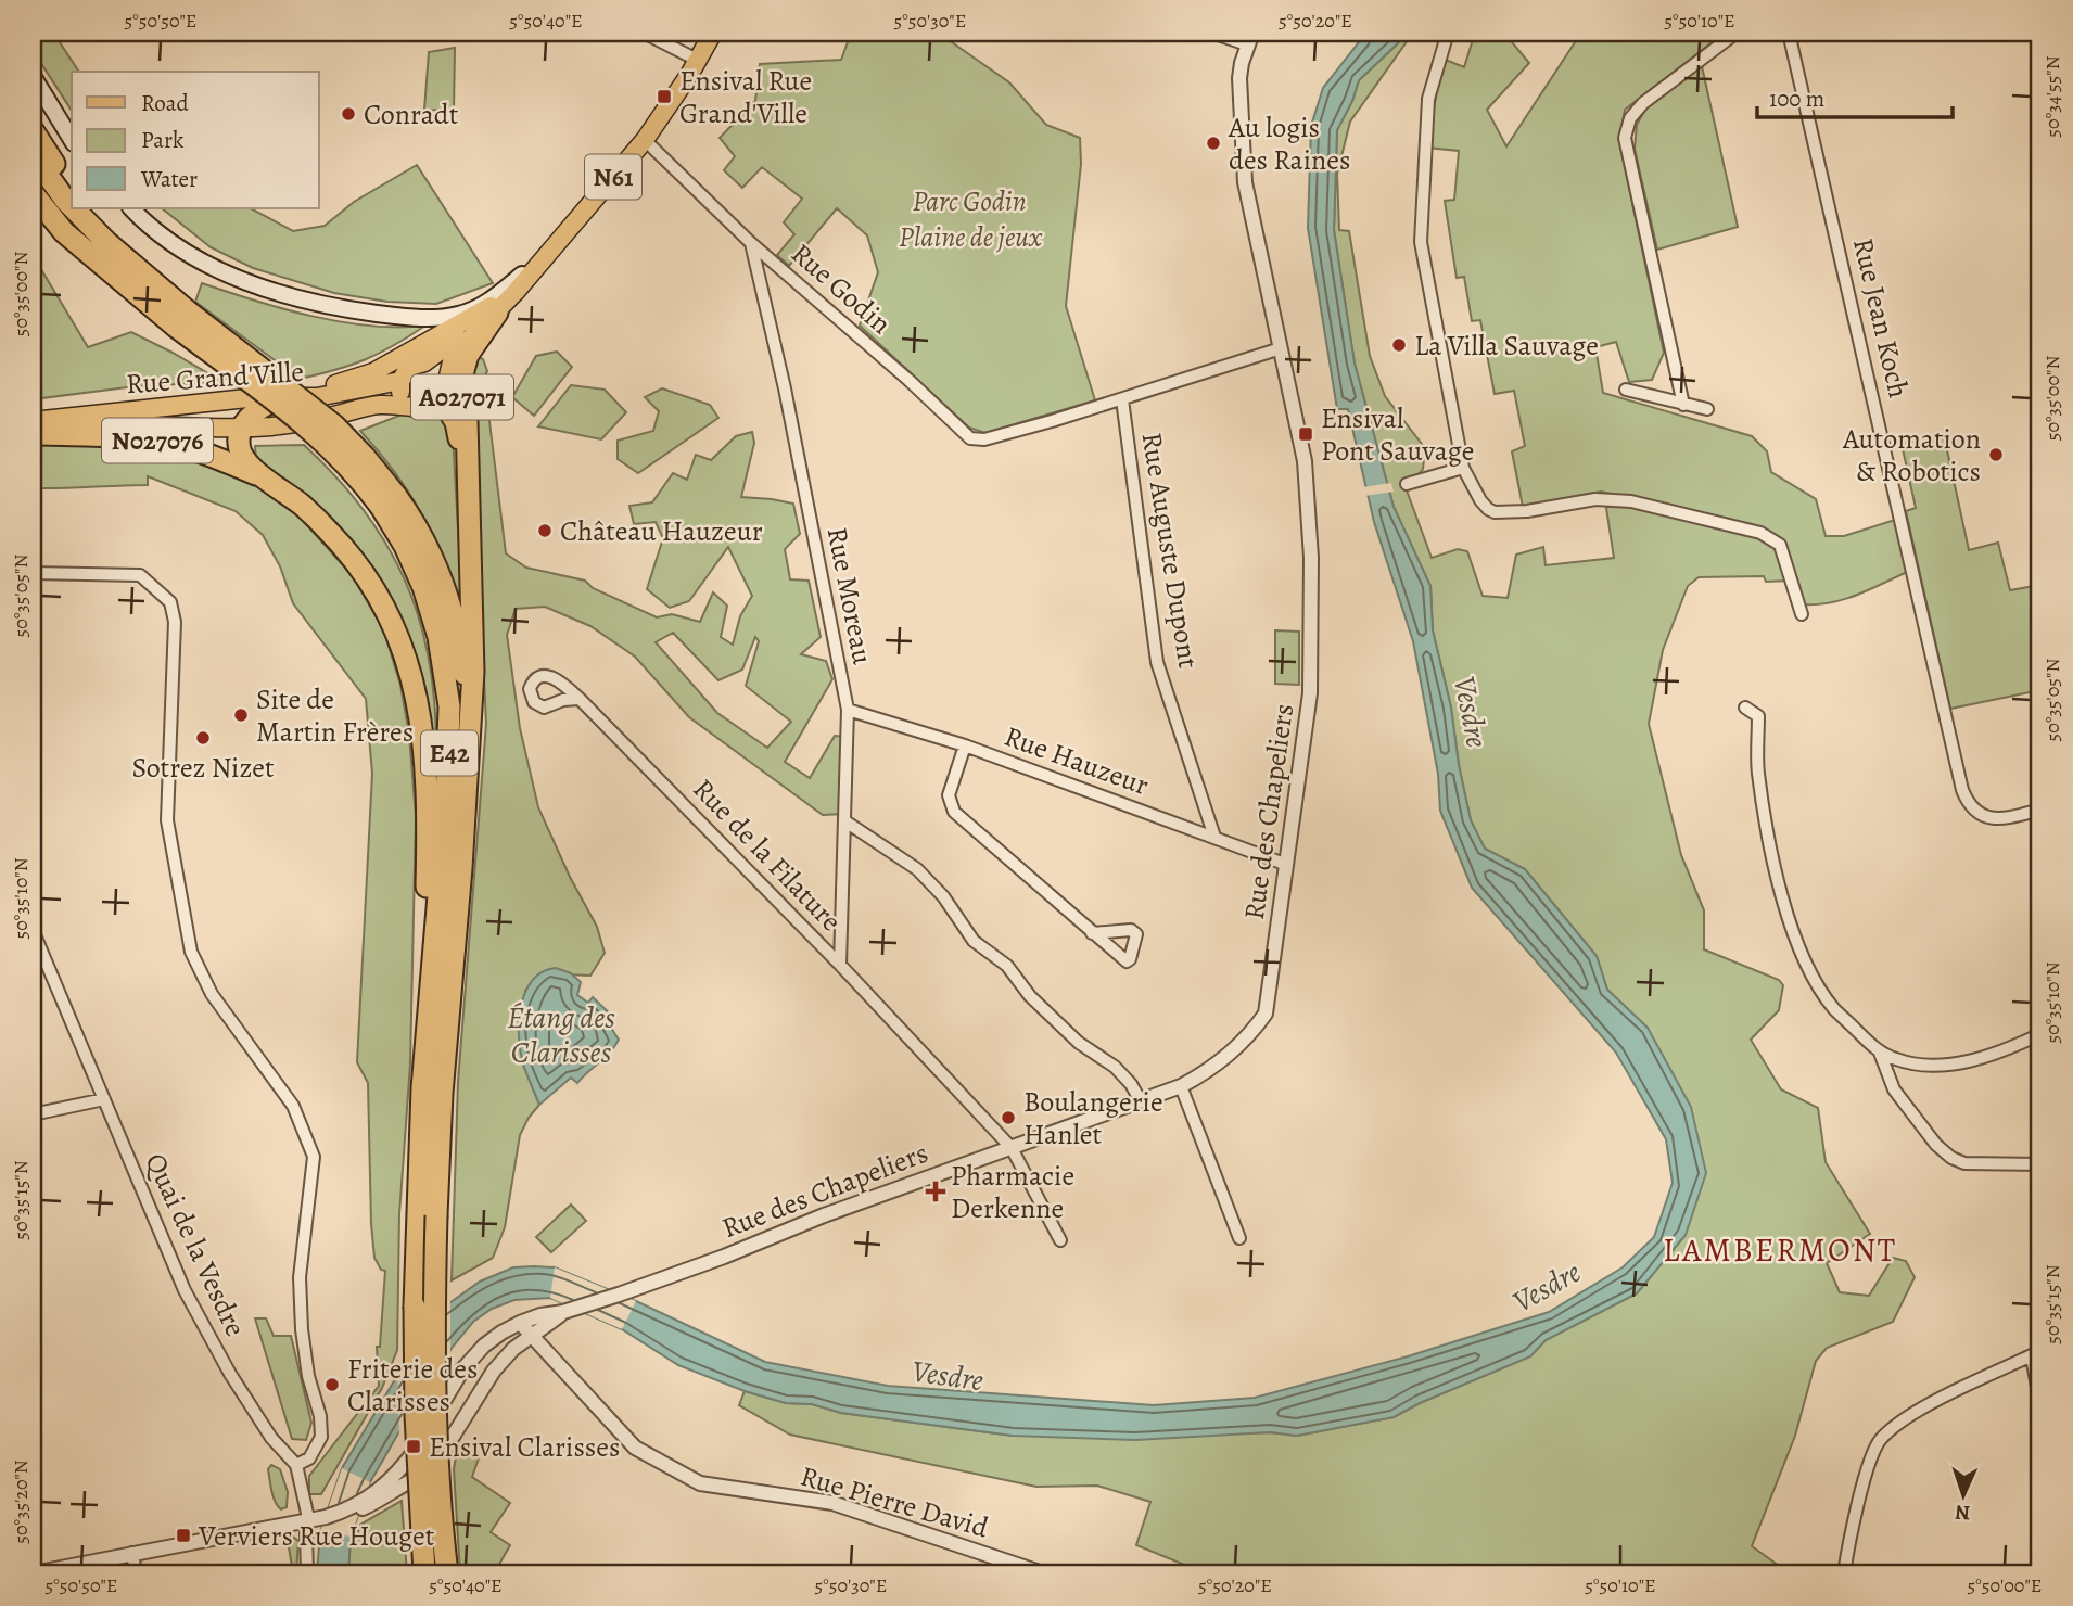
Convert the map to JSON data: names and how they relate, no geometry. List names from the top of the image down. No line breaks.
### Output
{"streets":{"highway":["A027071","N027076","E42"],"main road":["N61","Rue Grand'Ville"],"street":["Rue Godin","Rue Jean Koch","Rue Auguste Dupont","Rue Moreau","Rue Hauzeur","Rue des Chapeliers","Rue de la Filature","Quai de la Vesdre","Rue Pierre David"]},"crossings":[["Rue Godin","Rue Grand'Ville"],["Rue Godin","Rue Auguste Dupont"],["Rue Godin","Rue Moreau"],["Rue Godin","Rue des Chapeliers"],["Rue Grand'Ville","A027071"],["Rue Grand'Ville","N027076"],["N027076","E42"],["Rue Auguste Dupont","Rue Hauzeur"],["Rue Moreau","Rue Hauzeur"],["Rue Moreau","Rue de la Filature"],["Rue Hauzeur","Rue des Chapeliers"],["Rue des Chapeliers","Rue de la Filature"]],"districts":["LAMBERMONT"],"water":["Vesdre","Étang des Clarisses"],"parks":["Parc Godin","Plaine de jeux"],"places":{"transit":["Ensival Rue Grand'Ville","Ensival Pont Sauvage","Ensival Clarisses","Verviers Rue Houget"],"other":["Conradt","Au logis des Raines","La Villa Sauvage","Automation & Robotics","Château Hauzeur","Site de Martin Frères","Sotrez Nizet","Boulangerie Hanlet","Friterie des Clarisses"],"health":["Pharmacie Derkenne"]},"legend":["Road","Park","Water"],"scale_bar":"100 m","north":"bottom","coordinates":["5°50'50\"E","5°50'40\"E","5°50'30\"E","5°50'20\"E","5°50'10\"E","50°34'55\"N","50°35'00\"N","50°35'05\"N","50°35'10\"N","50°35'15\"N","50°35'20\"N","5°50'00\"E"]}
